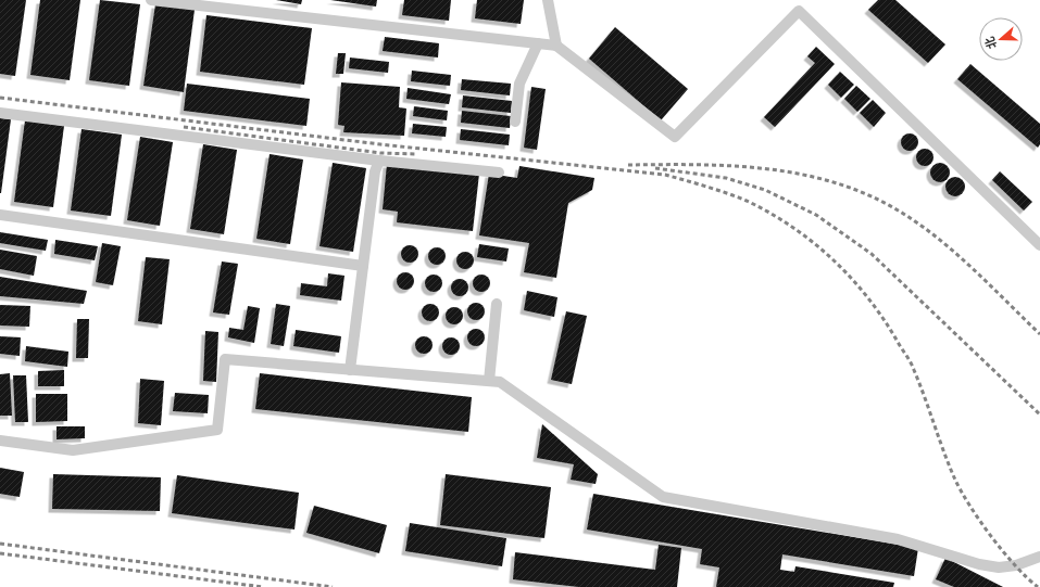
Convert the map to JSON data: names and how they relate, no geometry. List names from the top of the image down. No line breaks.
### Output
{"north":"left"}
